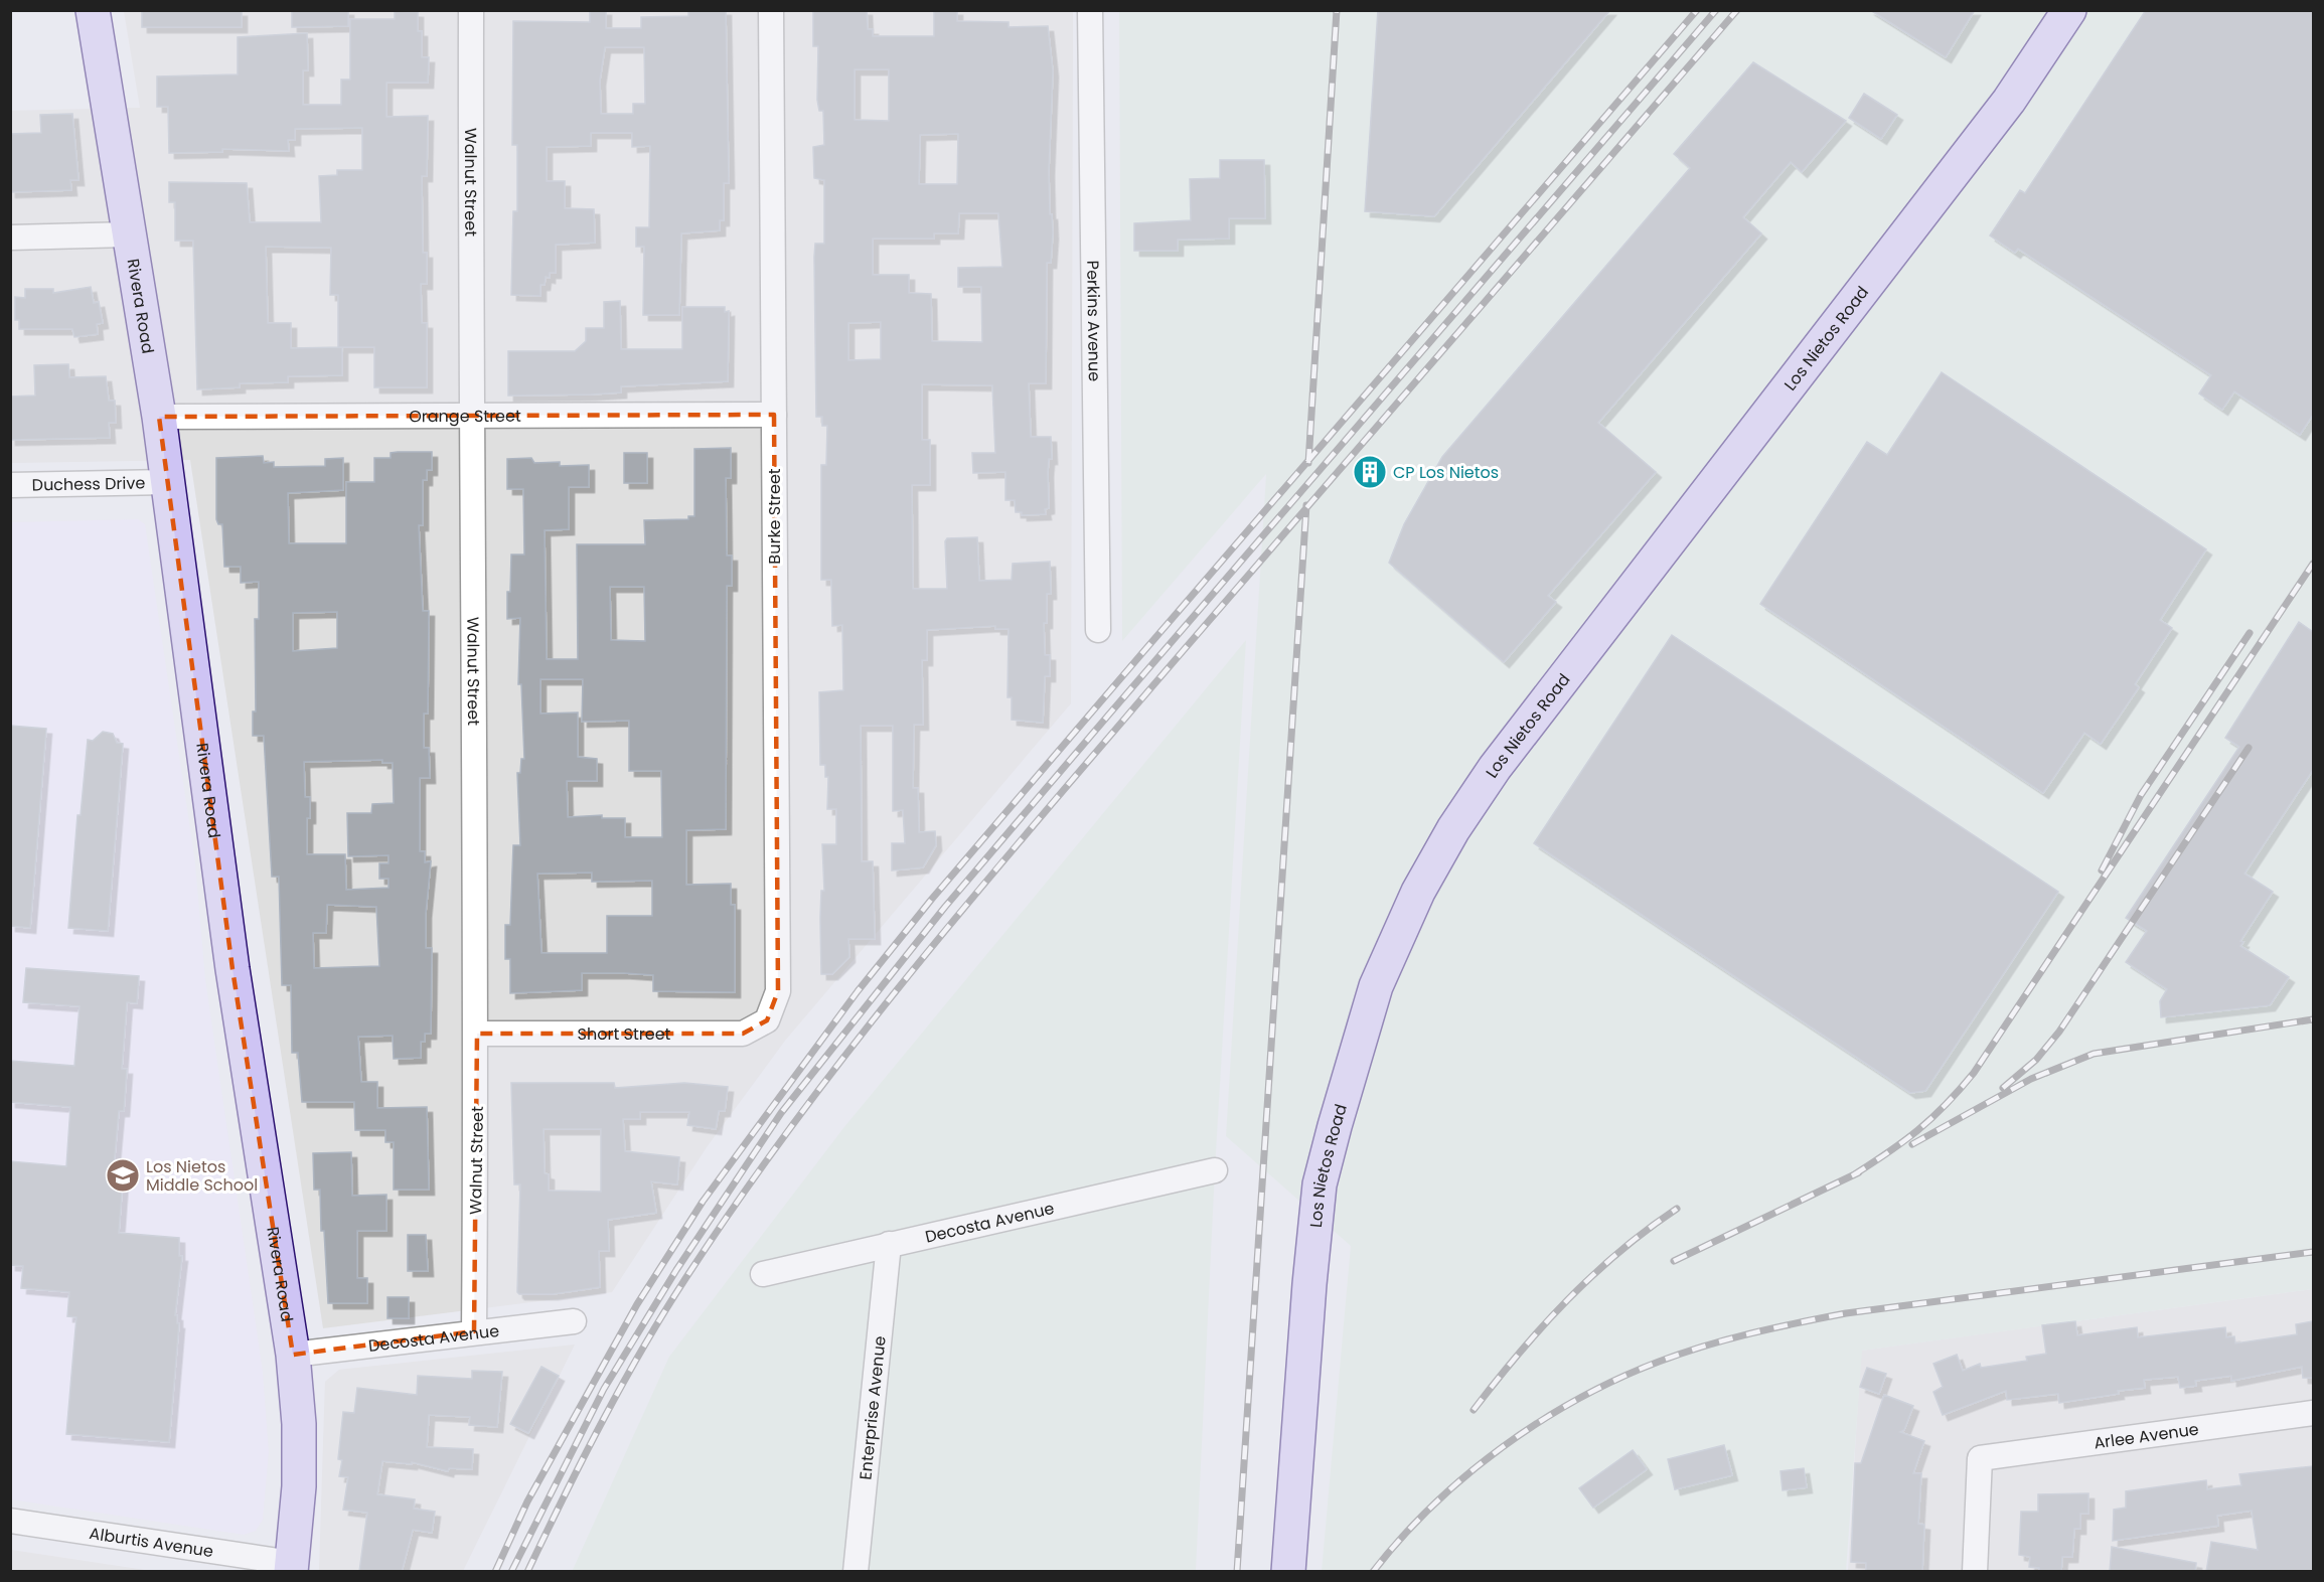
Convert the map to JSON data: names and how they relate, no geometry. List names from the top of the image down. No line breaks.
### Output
{"streets":{"street":["Walnut Street","Rivera Road","Perkins Avenue","Los Nietos Road","Orange Street","Duchess Drive","Burke Street","Short Street","Decosta Avenue","Enterprise Avenue","Arlee Avenue","Alburtis Avenue"]},"crossings":[["Walnut Street","Orange Street"],["Walnut Street","Short Street"],["Walnut Street","Decosta Avenue"],["Rivera Road","Orange Street"],["Rivera Road","Duchess Drive"],["Rivera Road","Decosta Avenue"],["Rivera Road","Alburtis Avenue"],["Orange Street","Burke Street"],["Burke Street","Short Street"],["Decosta Avenue","Enterprise Avenue"]],"places":{"building":["CP Los Nietos"],"school or university":["Los Nietos Middle School"]}}
